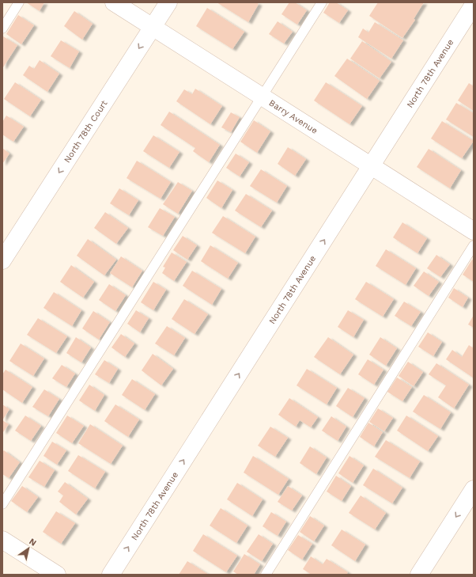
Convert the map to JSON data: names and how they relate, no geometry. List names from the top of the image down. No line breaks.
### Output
{"streets":{"street":["North 78th Avenue","Barry Avenue","North 78th Court"]},"crossings":[["North 78th Avenue","Barry Avenue"],["Barry Avenue","North 78th Court"]],"one_way":["North 78th Avenue","North 78th Court"],"north":"top right"}
